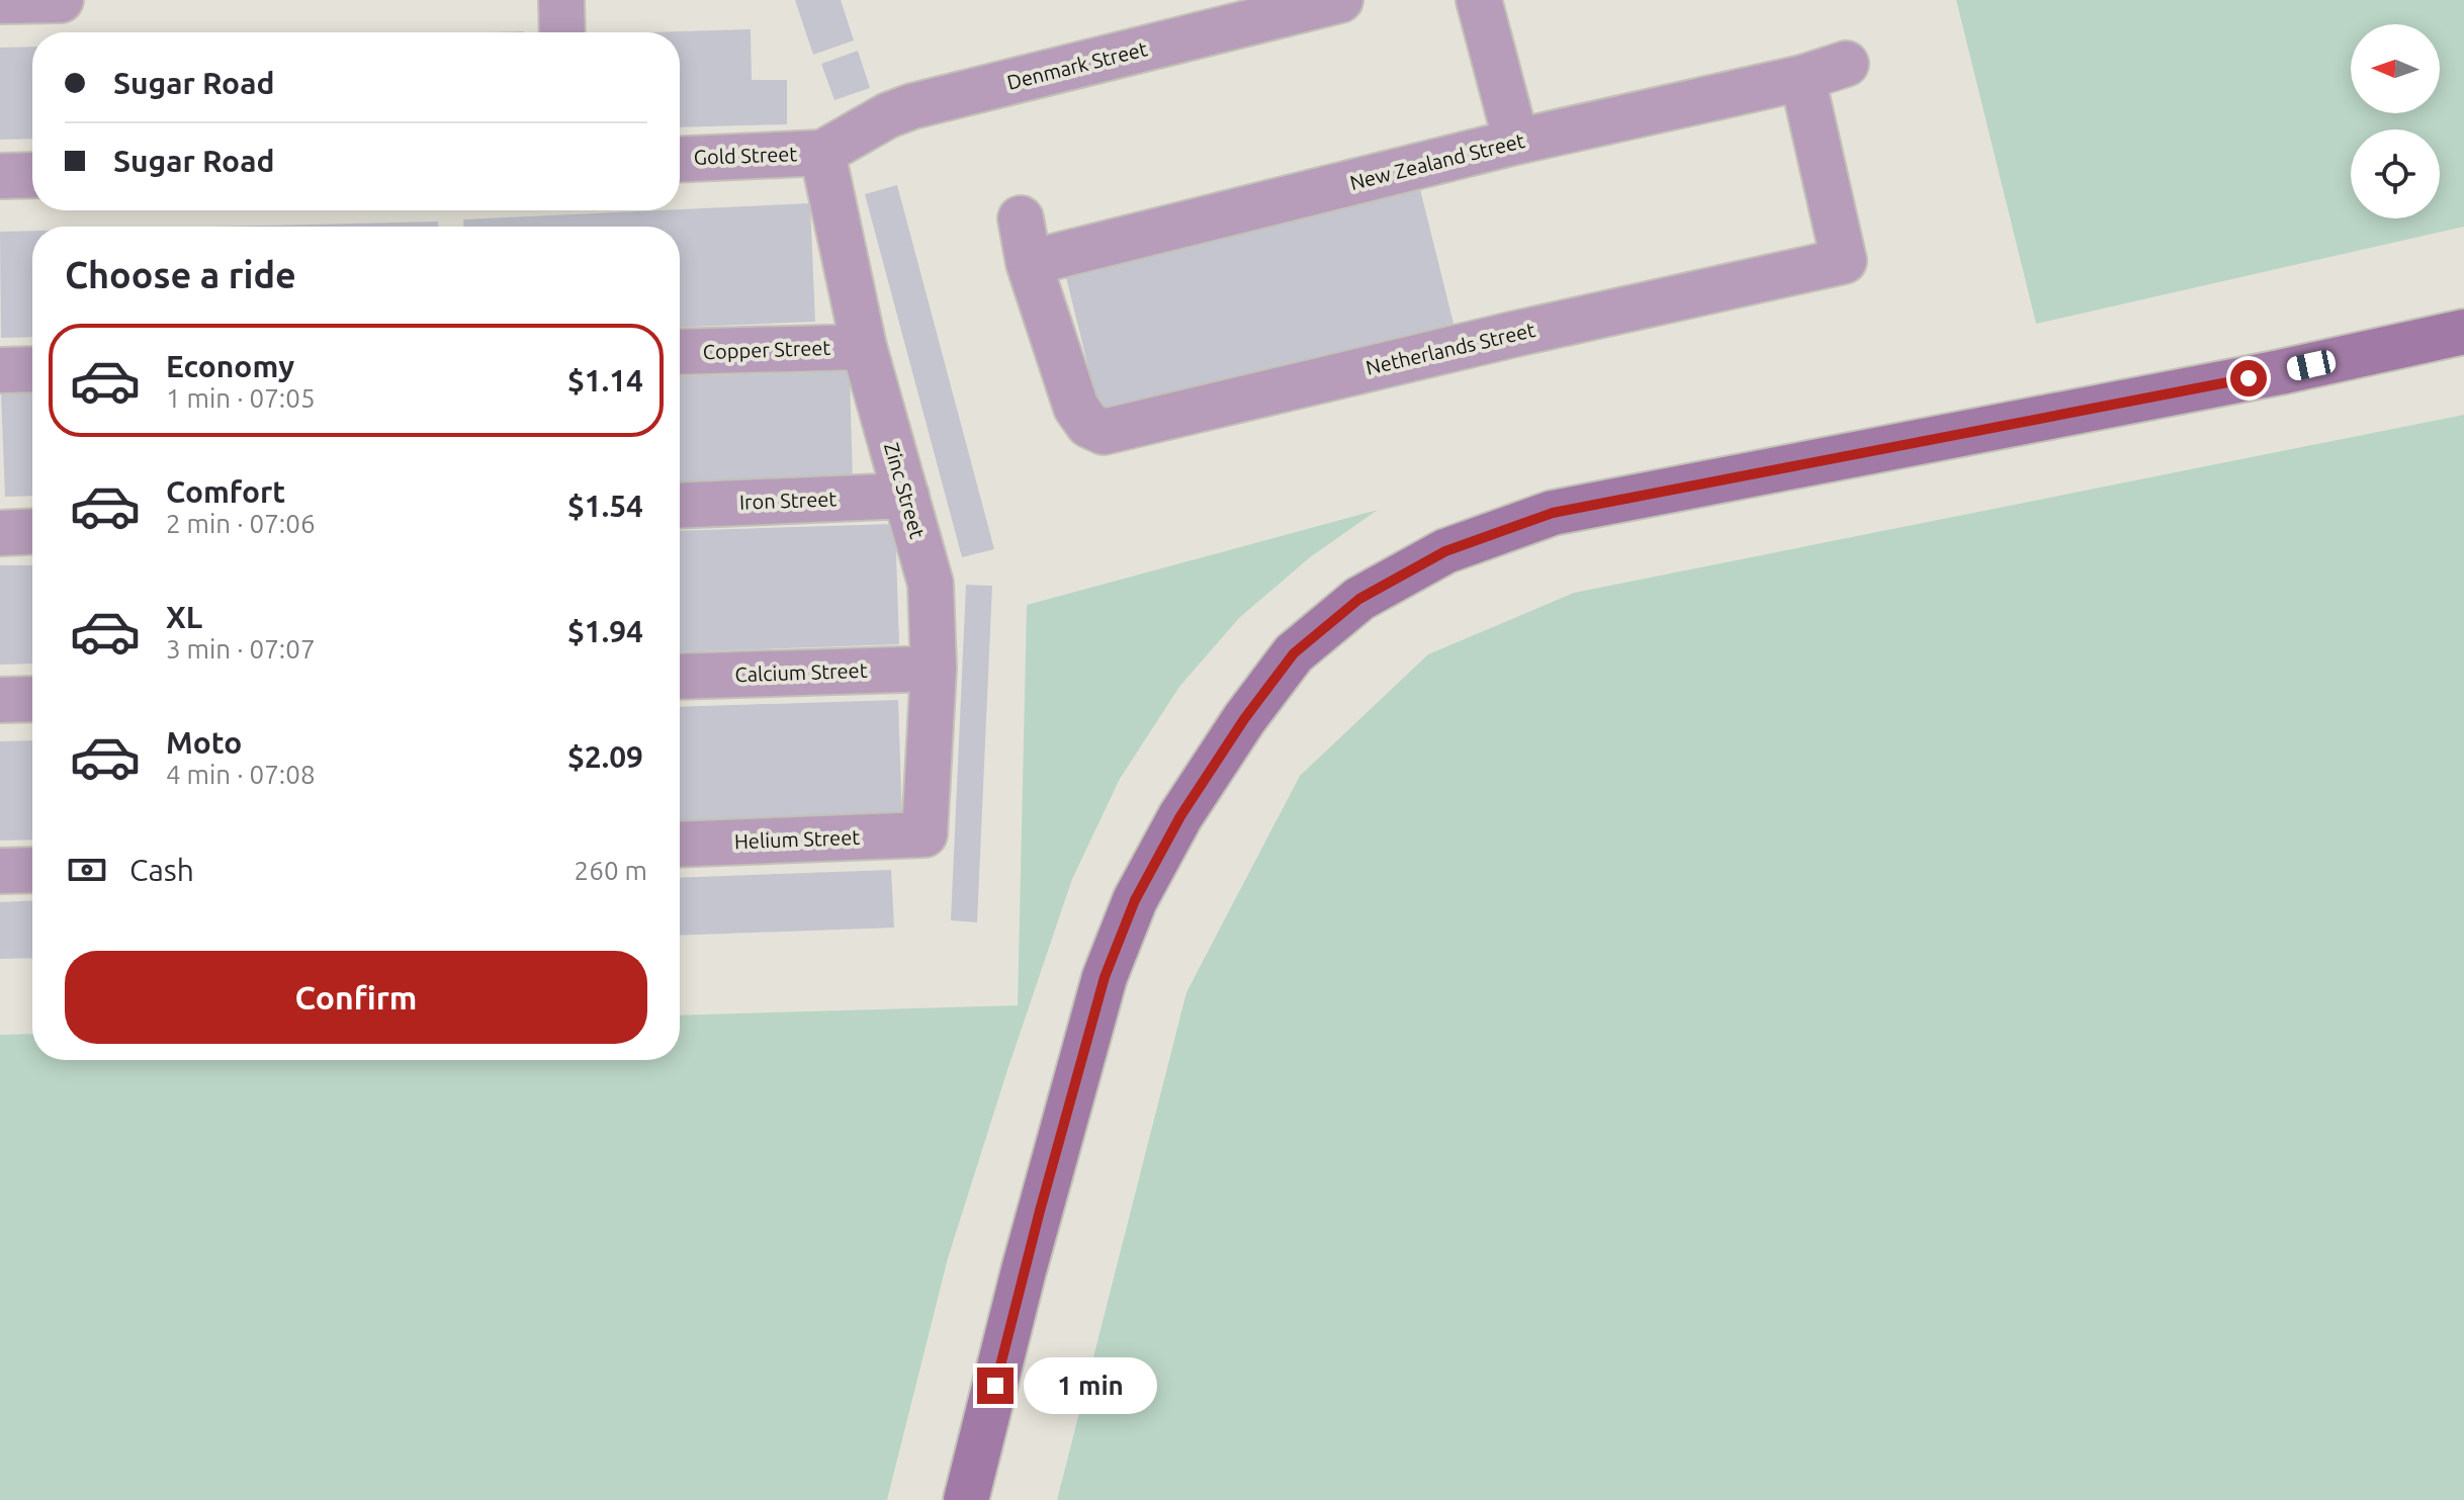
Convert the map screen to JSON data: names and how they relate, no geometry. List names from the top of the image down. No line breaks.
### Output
{"streets":{"street":["Denmark Street","Gold Street","New Zealand Street","Netherlands Street","Copper Street","Zinc Street","Iron Street","Calcium Street","Helium Street"]},"crossings":[["Denmark Street","Gold Street"],["Denmark Street","Zinc Street"],["Gold Street","Zinc Street"],["New Zealand Street","Netherlands Street"],["Copper Street","Zinc Street"],["Zinc Street","Iron Street"],["Zinc Street","Calcium Street"],["Zinc Street","Helium Street"]],"north":"left","page":{"banner":["Sugar Road","Sugar Road"],"heading":"Choose a ride","list":[{"name":"Economy","note":"1 min · 07:05","value":"$1.14"},{"name":"Comfort","note":"2 min · 07:06","value":"$1.54"},{"name":"XL","note":"3 min · 07:07","value":"$1.94"},{"name":"Moto","note":"4 min · 07:08","value":"$2.09"}],"pay":["Cash","260 m"],"buttons":"Confirm","bubble":"1 min"}}
